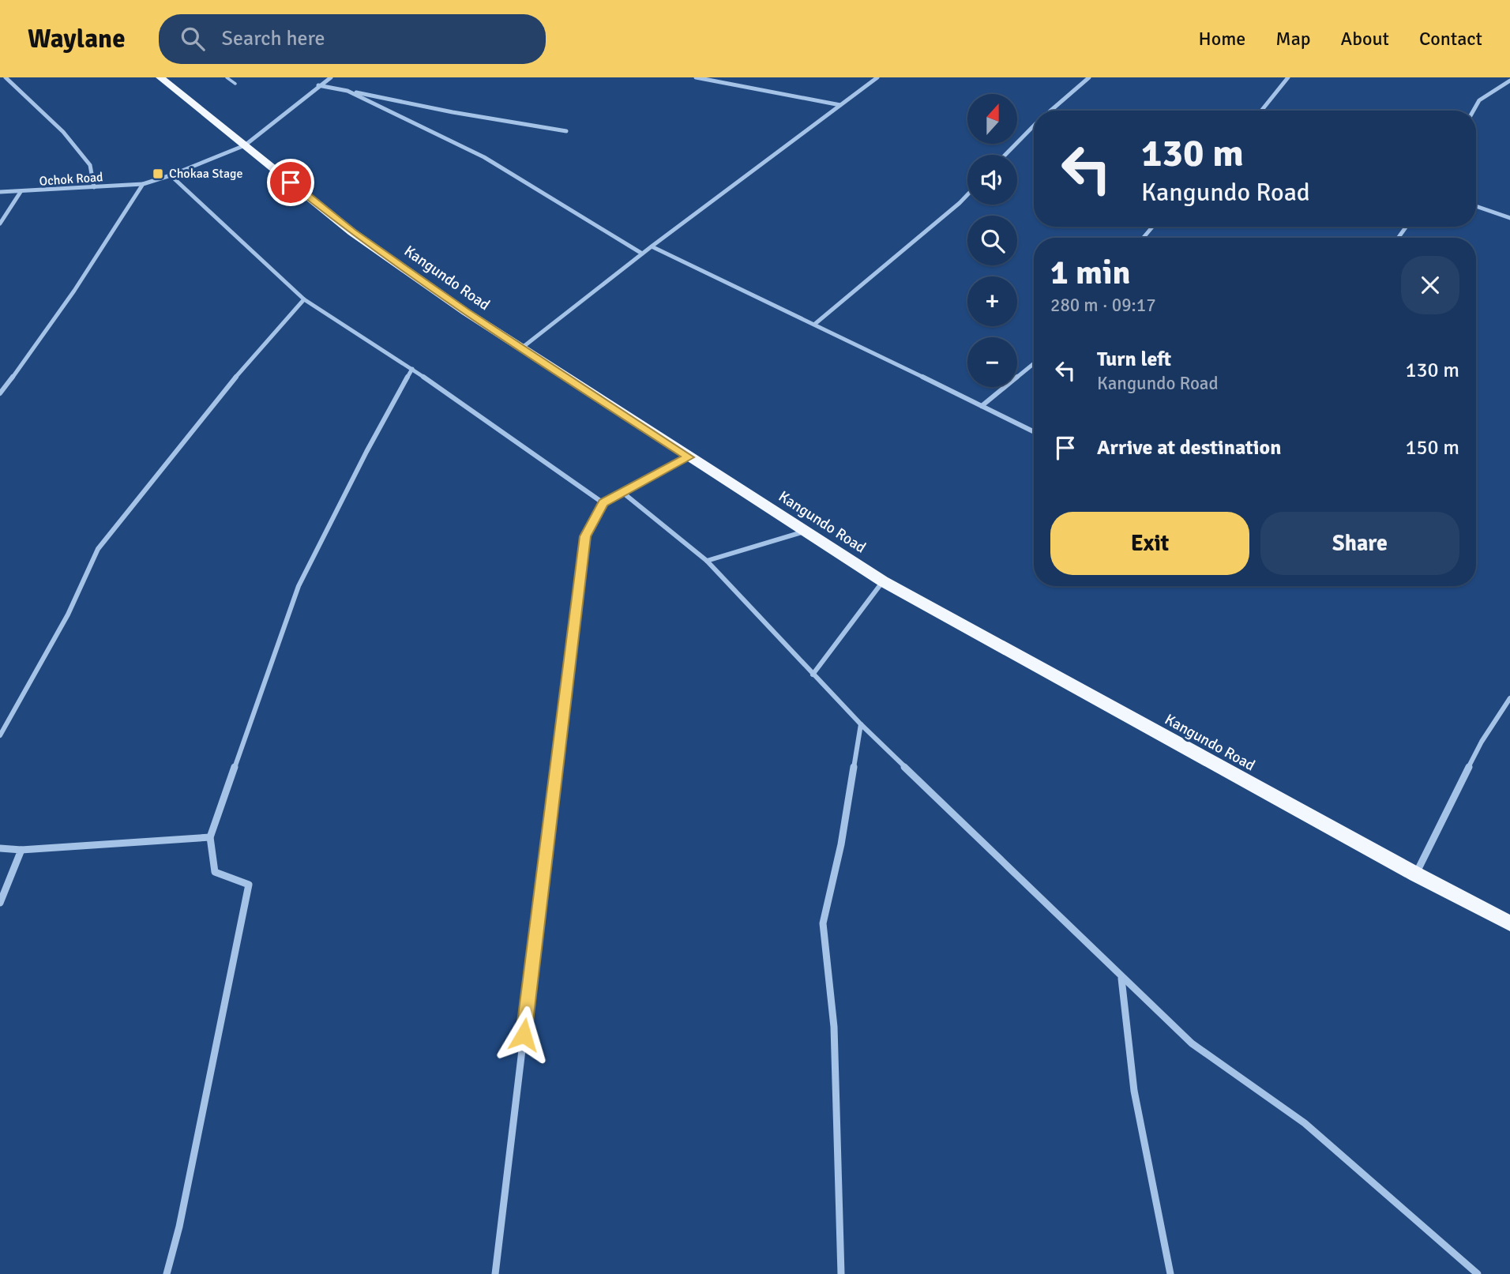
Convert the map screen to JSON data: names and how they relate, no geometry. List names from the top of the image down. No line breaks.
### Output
{"streets":{"highway":["Kangundo Road"],"street":["Ochok Road"]},"crossings":[["Ochok Road","Kangundo Road"]],"places":{"transit":["Chokaa Stage"]},"north":"top","page":{"header":"Waylane","search":"Search here","nav":["Home","Map","About","Contact"],"map_buttons":["+","−"],"turn":["130 m","Kangundo Road"],"heading":["1 min","280 m · 09:17"],"list":[{"name":"Turn left","note":"Kangundo Road","value":"130 m"},{"name":"Arrive at destination","value":"150 m"}],"buttons":["Exit","Share"]}}
